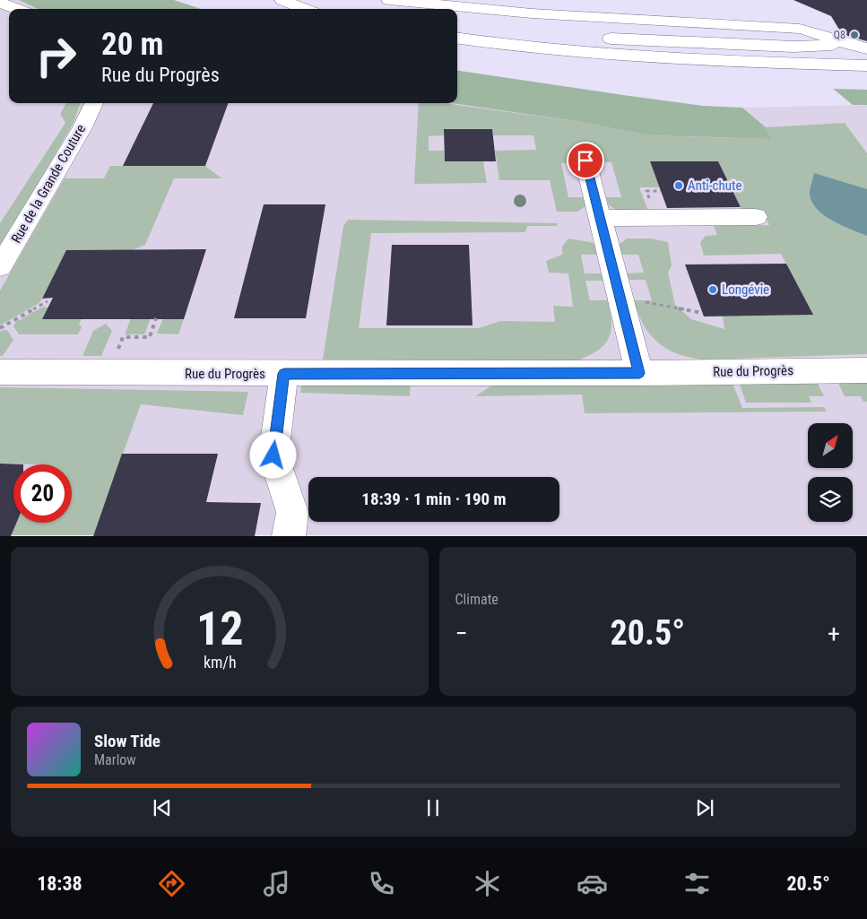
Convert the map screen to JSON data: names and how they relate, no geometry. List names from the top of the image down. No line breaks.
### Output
{"streets":{"street":["Rue de la Grande Couture","Rue du Progrès"]},"places":["Q8","Anti-chute","Longévie"],"north":"top right","page":{"turn":["20 m","Rue du Progrès"],"limit":"20","trip":"18:39 · 1 min · 190 m","tile":"Climate","heat":["−","20.5°","+"],"song":["Slow Tide","Marlow"],"tabs":["18:38","20.5°"],"gauge":["12","km/h"]}}
